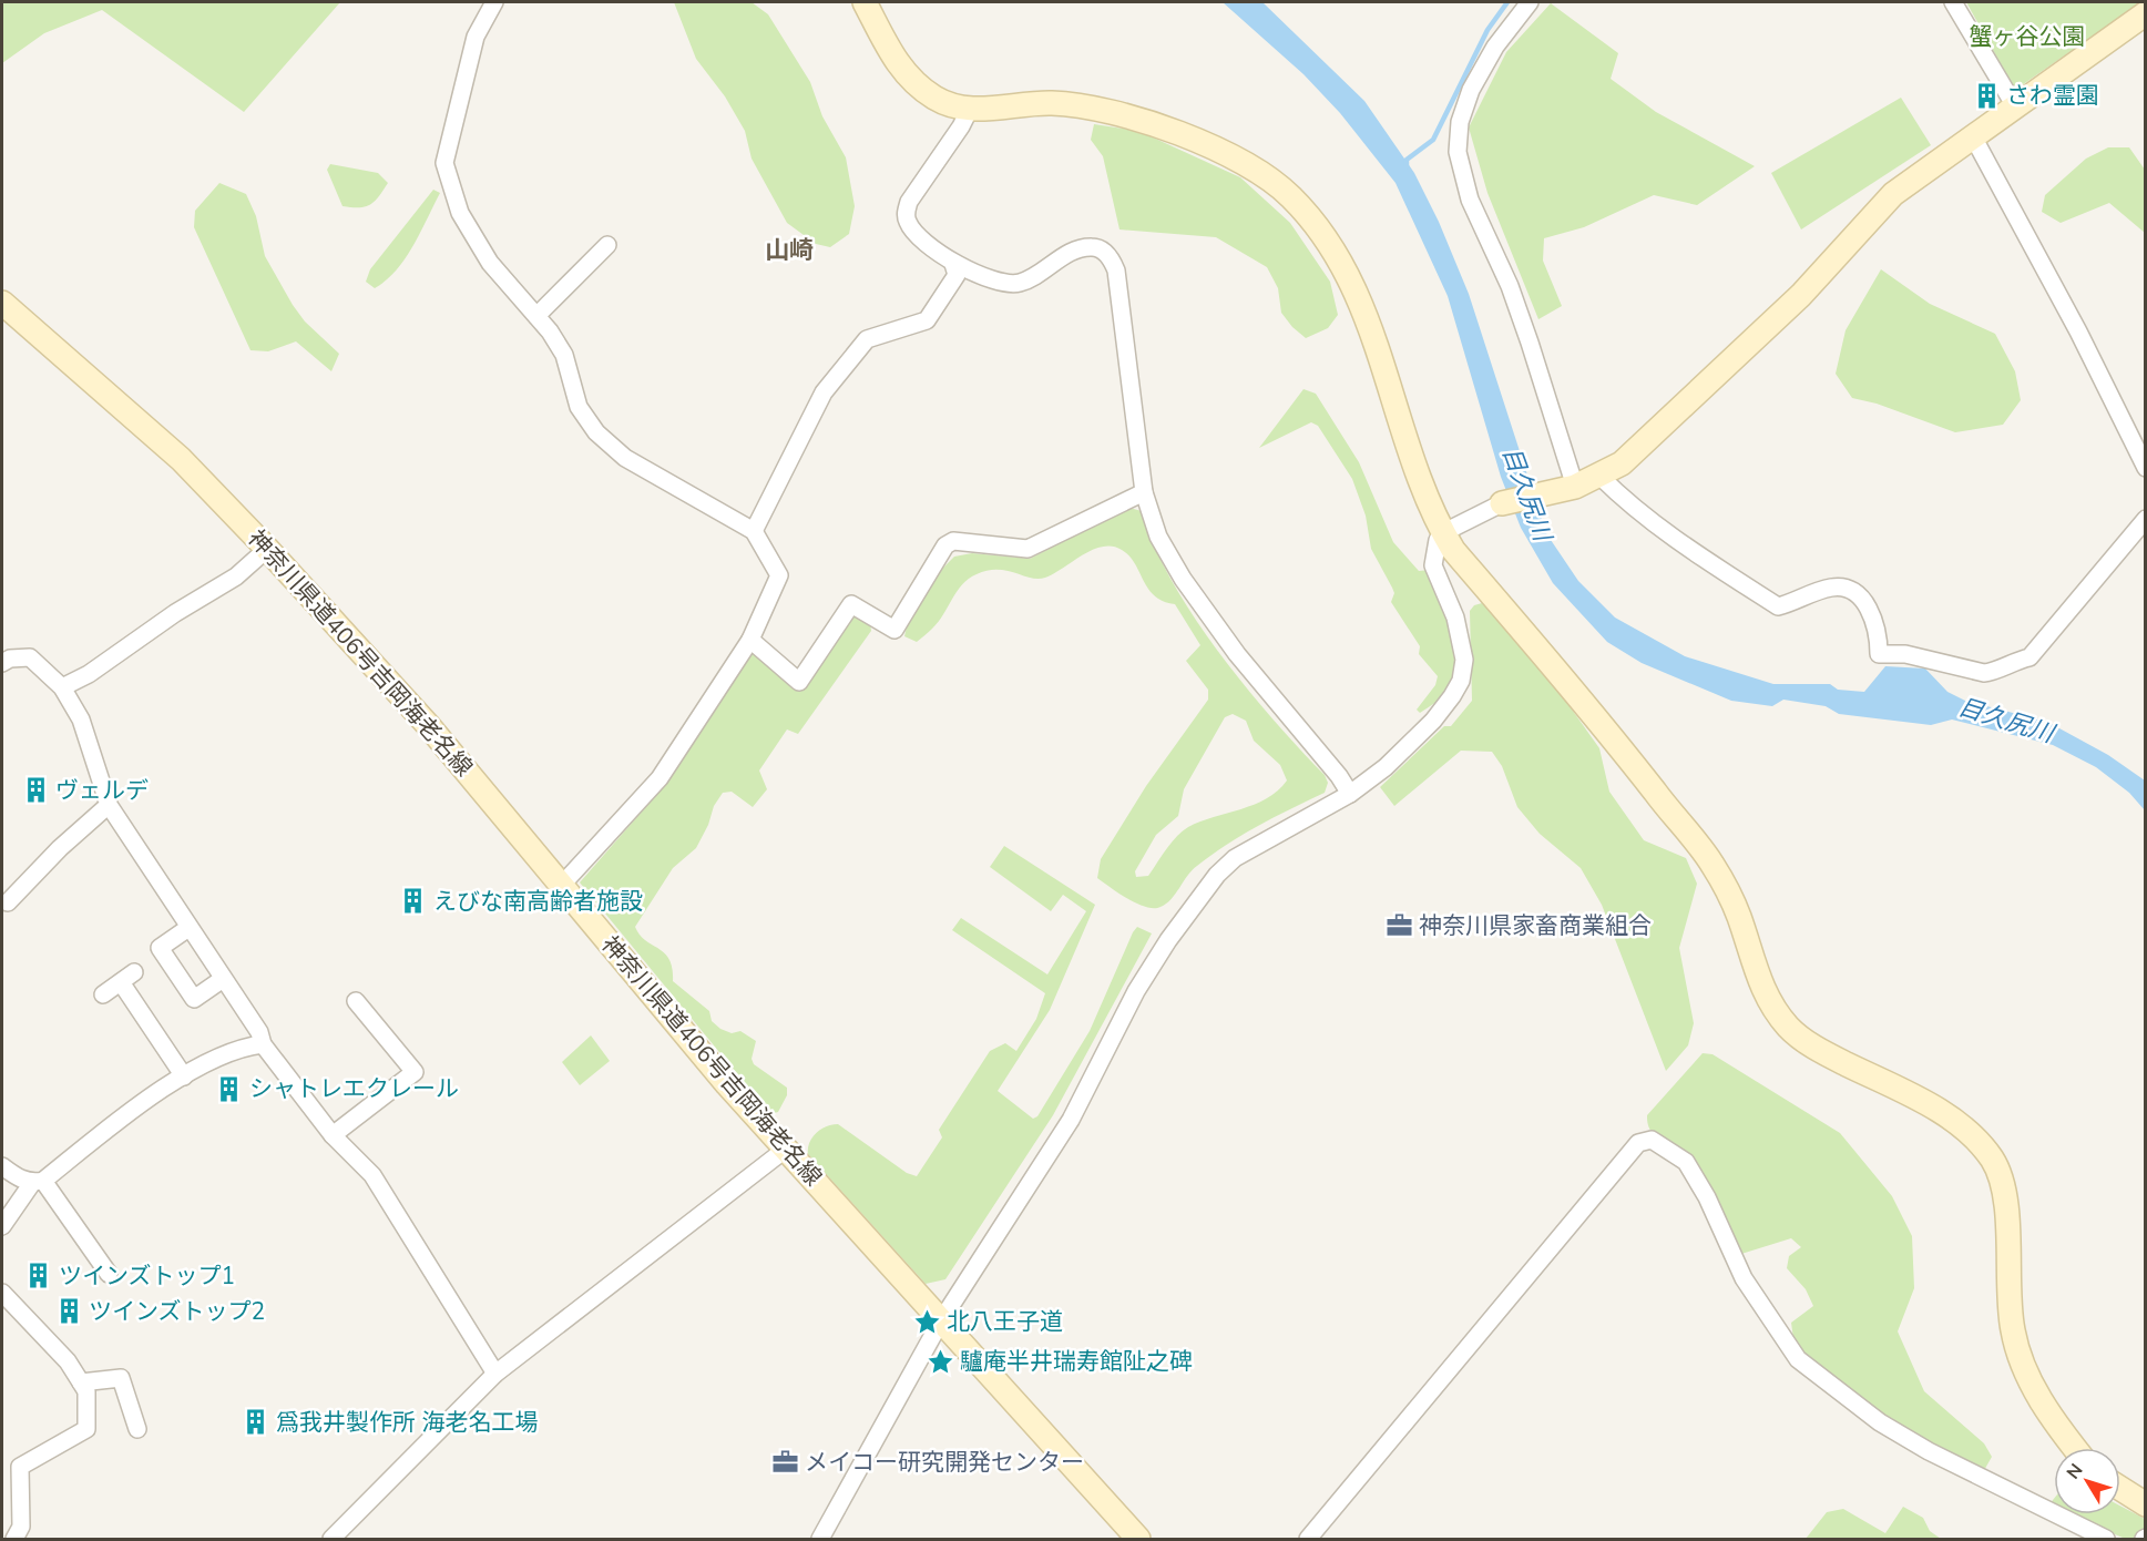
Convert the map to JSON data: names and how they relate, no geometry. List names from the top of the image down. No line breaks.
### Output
{"streets":{"street":["神奈川県道406号吉岡海老名線"]},"districts":["山崎"],"water":["目久尻川"],"parks":["蟹ヶ谷公園"],"places":{"building":["さわ霊園","ヴェルデ","えびな南高齢者施設","シャトレエクレール","ツインズトップ1","ツインズトップ2","爲我井製作所 海老名工場"],"office":["神奈川県家畜商業組合","メイコー研究開発センター"],"place":["北八王子道","驢庵半井瑞寿館阯之碑"]},"north":"top left"}
